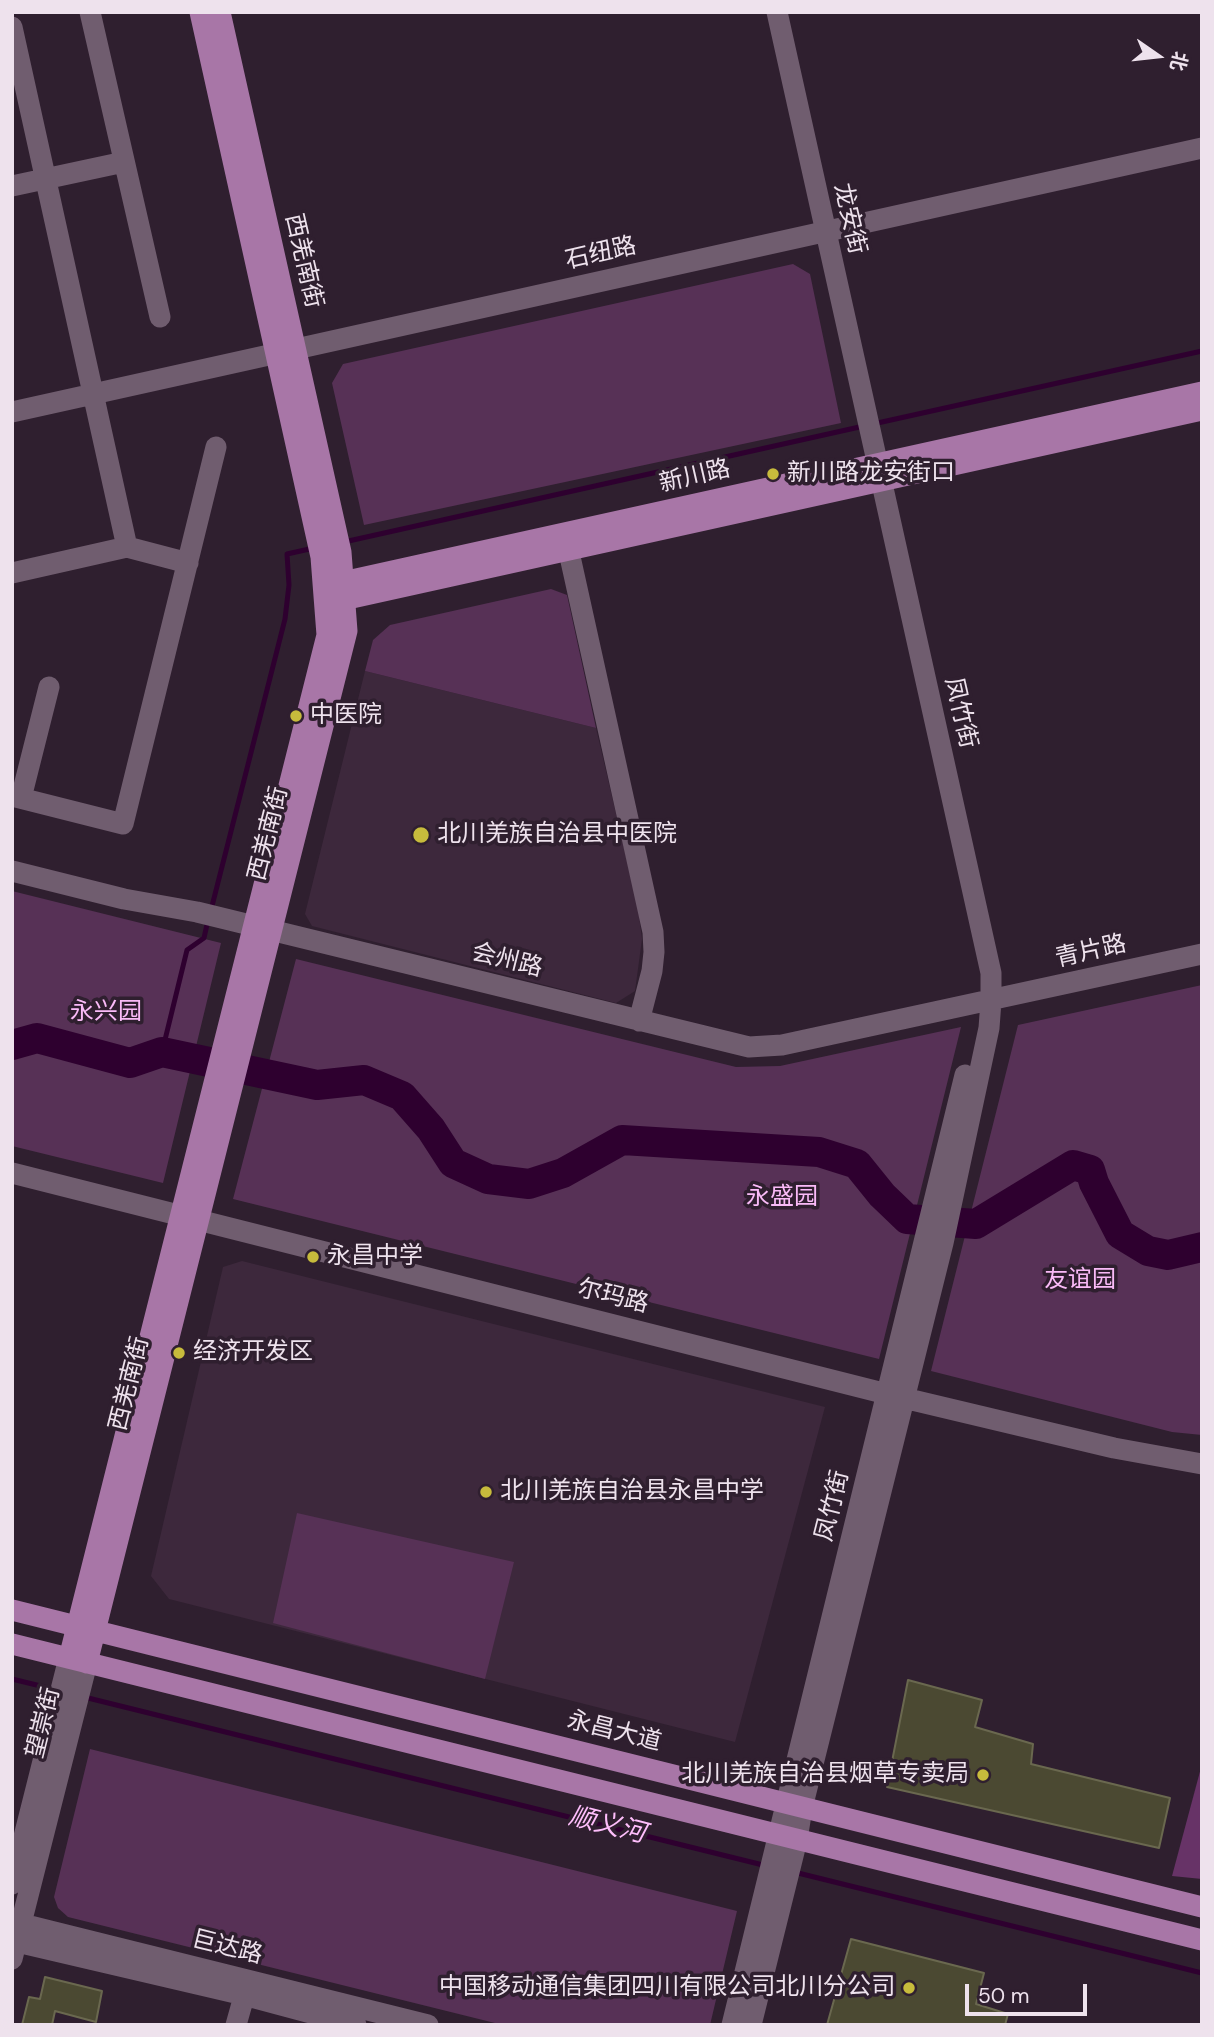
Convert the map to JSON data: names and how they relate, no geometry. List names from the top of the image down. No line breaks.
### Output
{"streets":{"main road":["西羌南街","新川路","永昌大道"],"street":["龙安街","石纽路","凤竹街","青片路","会州路","尔玛路","望崇街","巨达路"]},"crossings":[["龙安街","石纽路"],["龙安街","凤竹街"],["石纽路","西羌南街"],["西羌南街","新川路"],["西羌南街","会州路"],["西羌南街","尔玛路"],["西羌南街","望崇街"],["西羌南街","永昌大道"],["新川路","凤竹街"],["凤竹街","青片路"],["凤竹街","会州路"],["凤竹街","尔玛路"],["凤竹街","永昌大道"],["青片路","会州路"],["望崇街","巨达路"]],"water":["顺义河"],"parks":["永兴园","永盛园","友谊园"],"places":["新川路龙安街口","中医院","北川羌族自治县中医院","永昌中学","经济开发区","北川羌族自治县永昌中学","北川羌族自治县烟草专卖局","中国移动通信集团四川有限公司北川分公司"],"scale_bar":"50 m","north":"right"}
